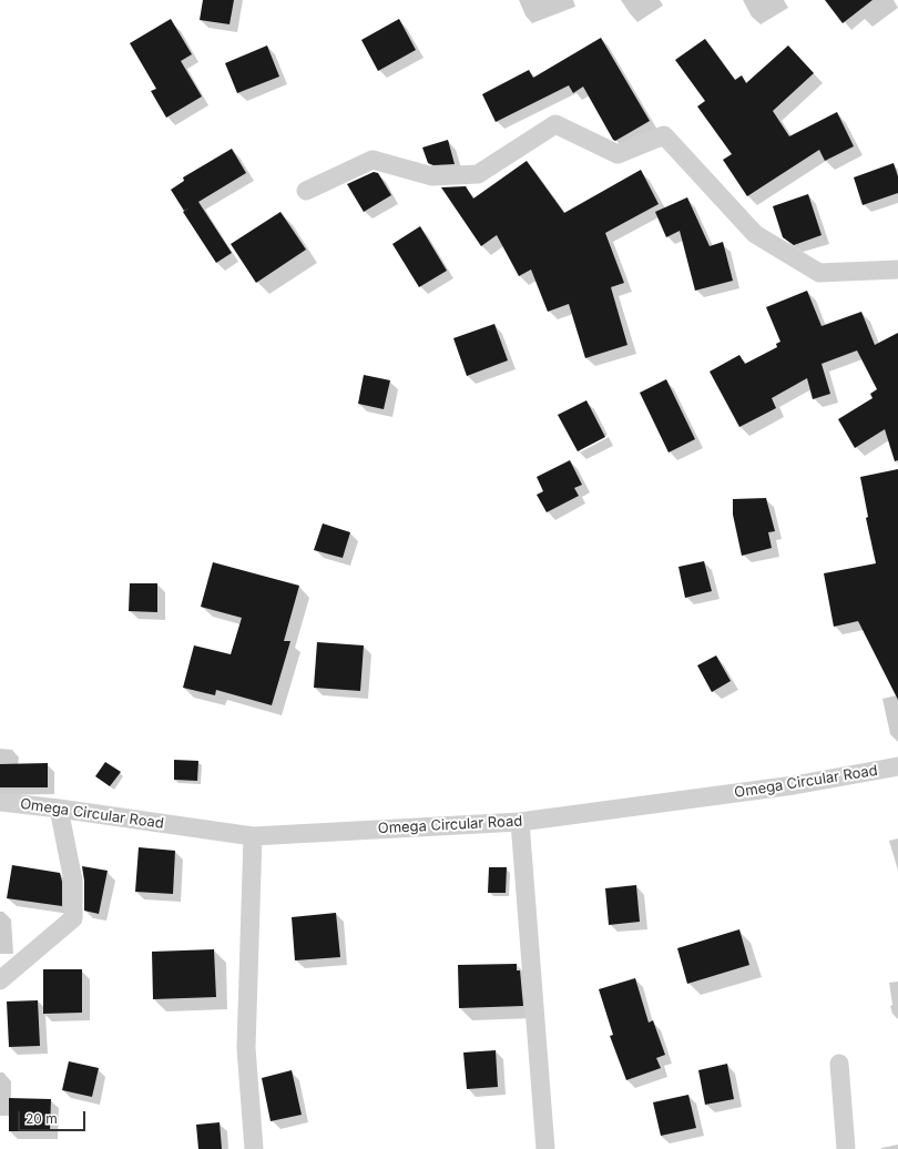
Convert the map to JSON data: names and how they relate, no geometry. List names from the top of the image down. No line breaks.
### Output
{"streets":{"street":["Omega Circular Road"]},"scale_bar":"20 m"}
